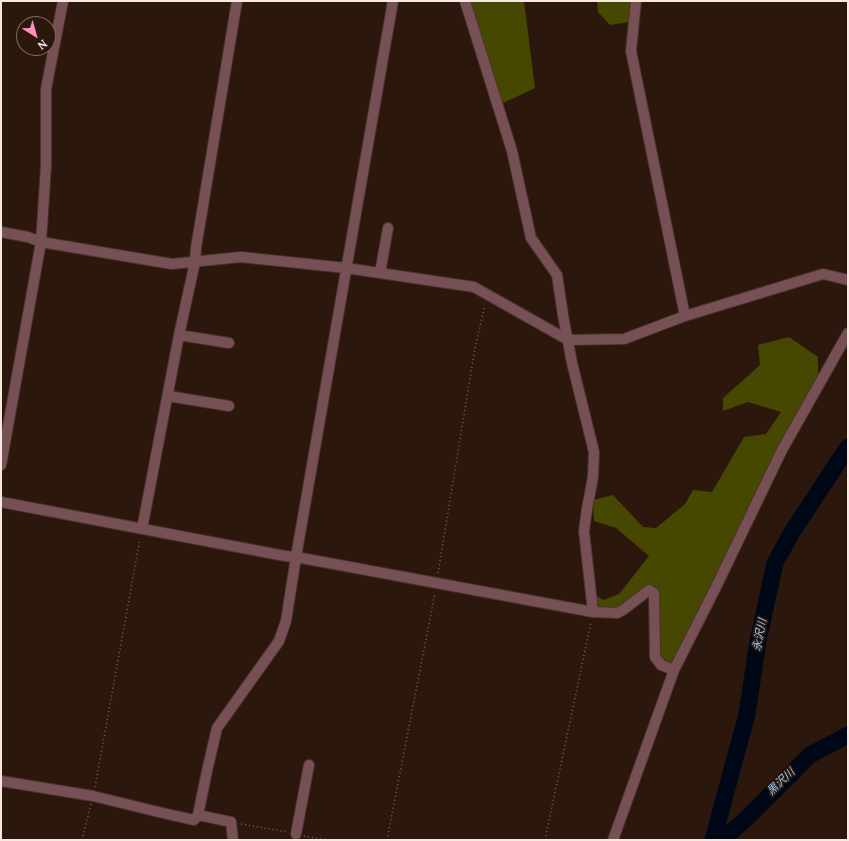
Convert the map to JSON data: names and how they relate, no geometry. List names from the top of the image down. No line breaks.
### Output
{"water":["永沢川","黒沢川"],"north":"bottom right"}
